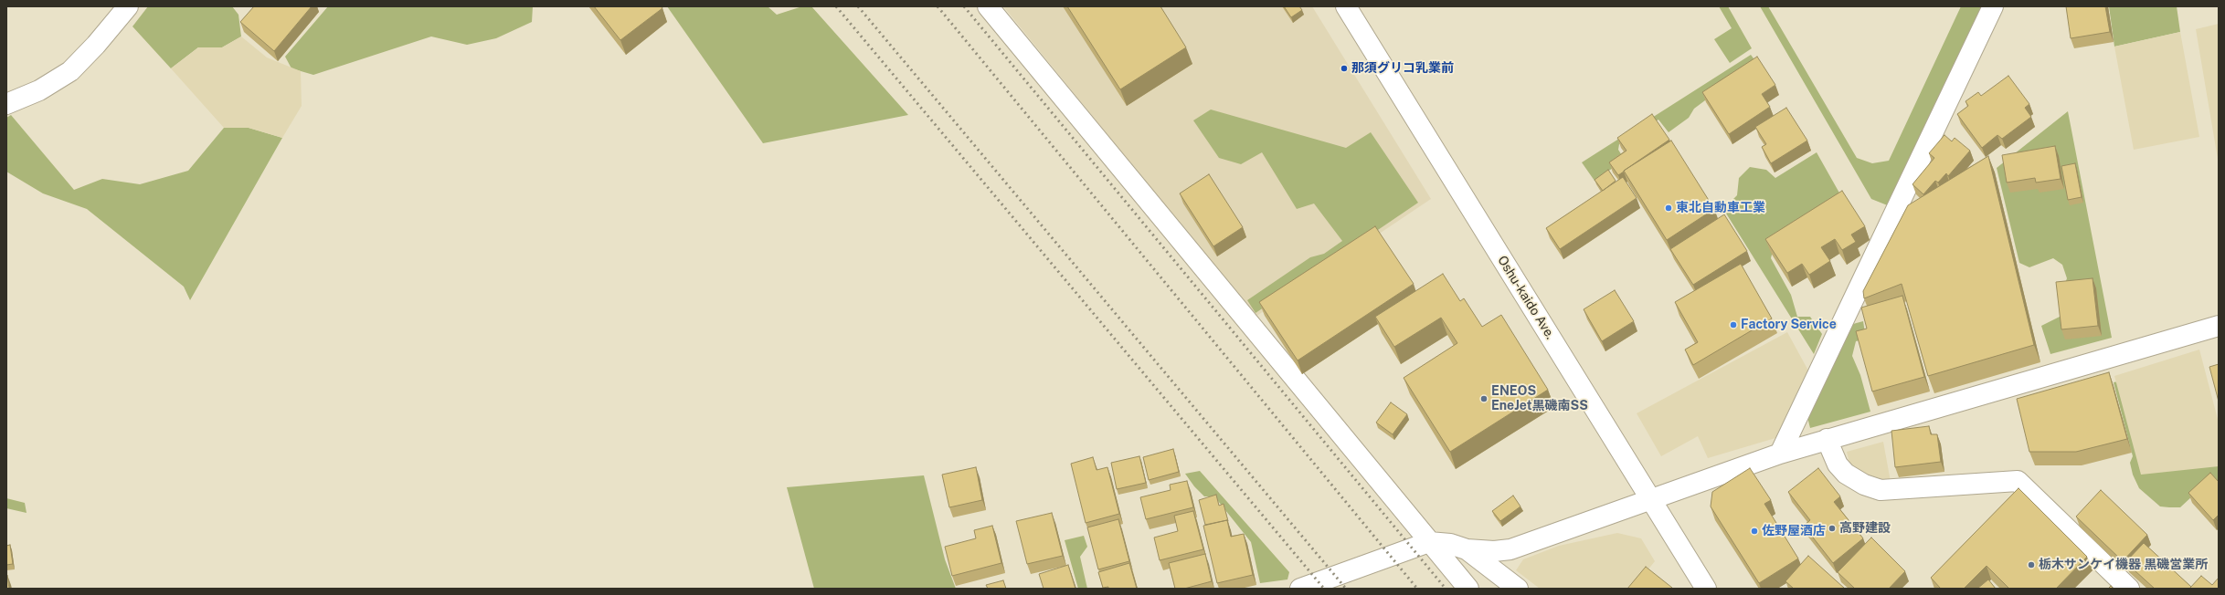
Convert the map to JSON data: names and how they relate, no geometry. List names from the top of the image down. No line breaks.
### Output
{"streets":{"street":["Oshu-kaido Ave."]},"places":["那須グリコ乳業前","東北自動車工業","Factory Service","ENEOS EneJet黒磯南SS","高野建設","佐野屋酒店","栃木サンケイ機器 黒磯営業所"]}
